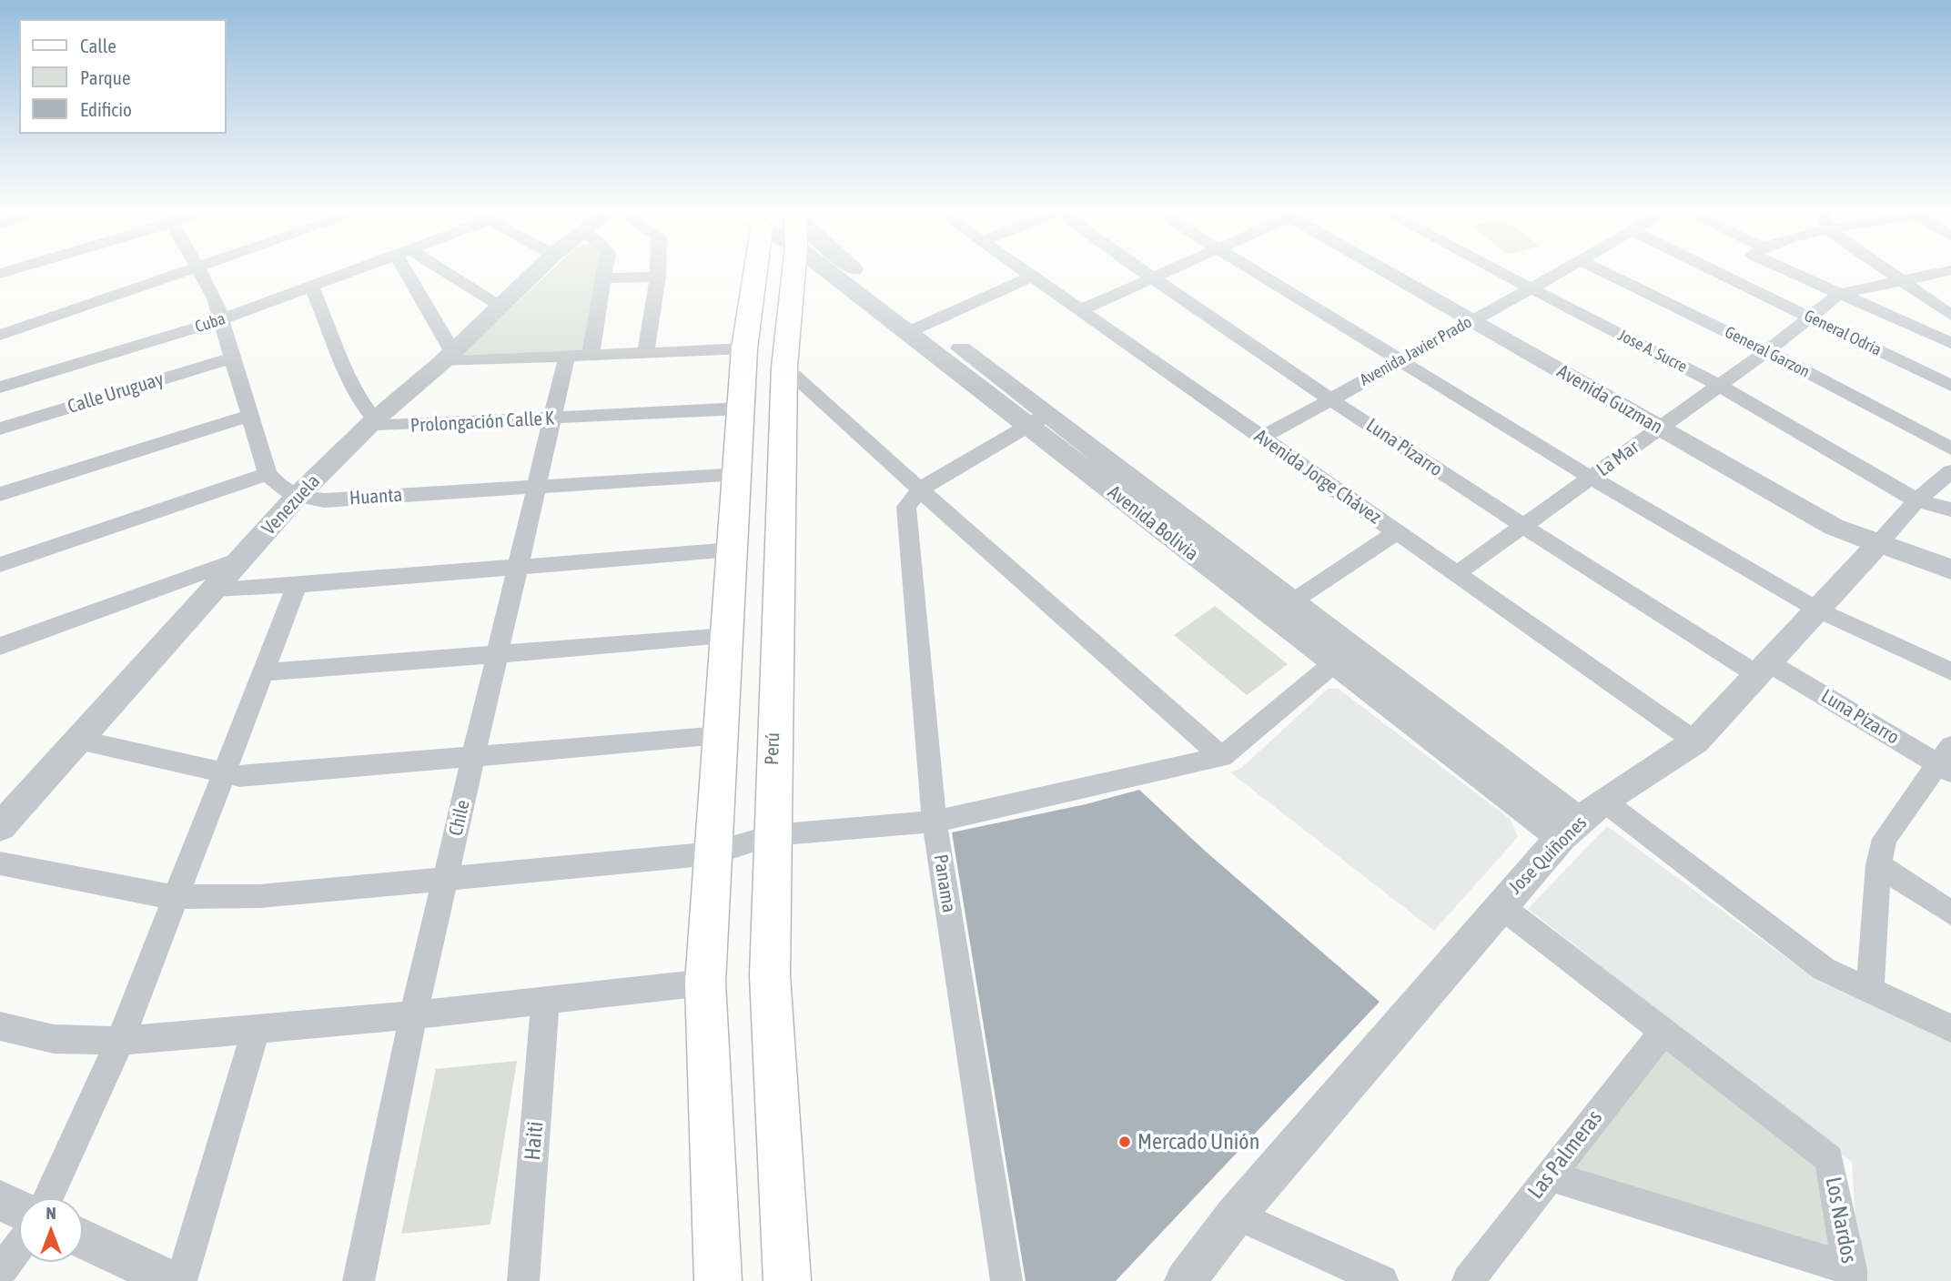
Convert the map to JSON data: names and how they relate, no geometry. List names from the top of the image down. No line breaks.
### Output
{"streets":{"main road":["Perú"],"street":["Cuba","General Odria","Avenida Javier Prado","Jose A. Sucre","General Garzon","Calle Uruguay","Avenida Guzman","Prolongación Calle K","Luna Pizarro","La Mar","Avenida Jorge Chávez","Huanta","Venezuela","Avenida Bolivia","Chile","Jose Quiñones","Panama","Haiti","Las Palmeras","Los Nardos"]},"crossings":[["General Odria","La Mar"],["Avenida Javier Prado","Jose A. Sucre"],["Avenida Javier Prado","Avenida Guzman"],["Avenida Javier Prado","Luna Pizarro"],["Avenida Javier Prado","Avenida Jorge Chávez"],["Jose A. Sucre","La Mar"],["Jose A. Sucre","Jose Quiñones"],["General Garzon","La Mar"],["Avenida Guzman","La Mar"],["Avenida Guzman","Jose Quiñones"],["Prolongación Calle K","Venezuela"],["Prolongación Calle K","Chile"],["Luna Pizarro","La Mar"],["Luna Pizarro","Jose Quiñones"],["La Mar","Avenida Jorge Chávez"],["Avenida Jorge Chávez","Jose Quiñones"],["Huanta","Venezuela"],["Huanta","Chile"],["Avenida Bolivia","Jose Quiñones"],["Las Palmeras","Los Nardos"]],"places":["Mercado Unión"],"legend":["Calle","Parque","Edificio"],"north":"top"}
